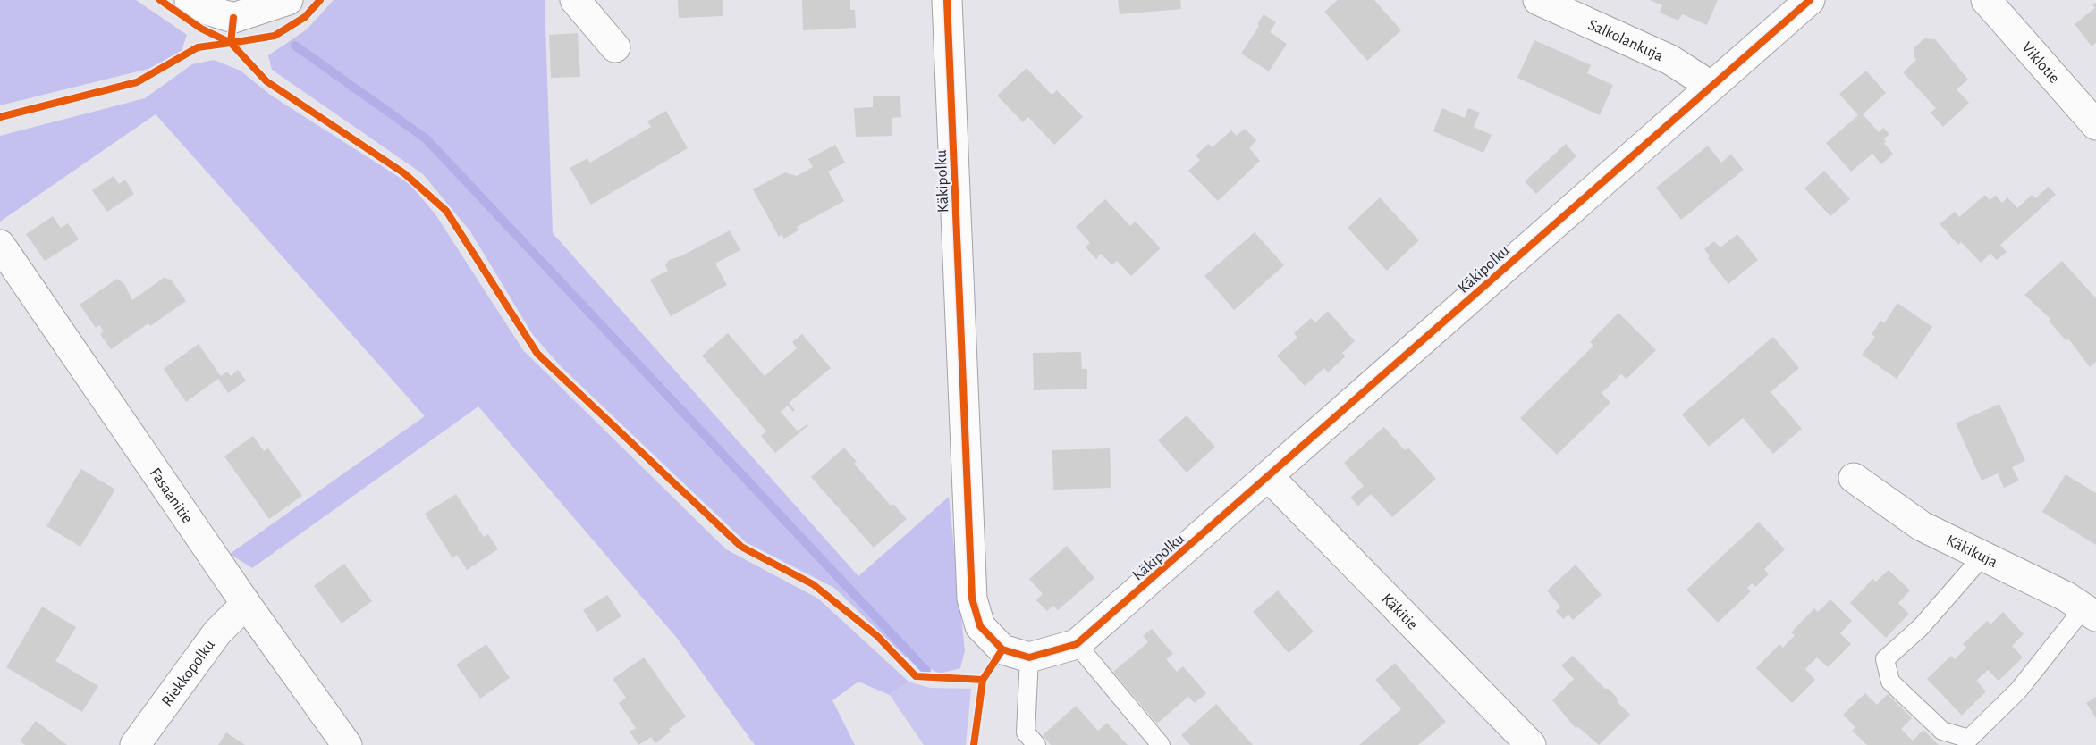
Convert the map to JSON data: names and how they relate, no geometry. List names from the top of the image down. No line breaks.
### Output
{"streets":{"street":["Salkolankuja","Viklotie","Käkipolku","Fasaanitie","Käkikuja","Käkitie","Riekkopolku"]},"crossings":[["Salkolankuja","Käkipolku"],["Käkipolku","Käkitie"],["Fasaanitie","Riekkopolku"]]}
